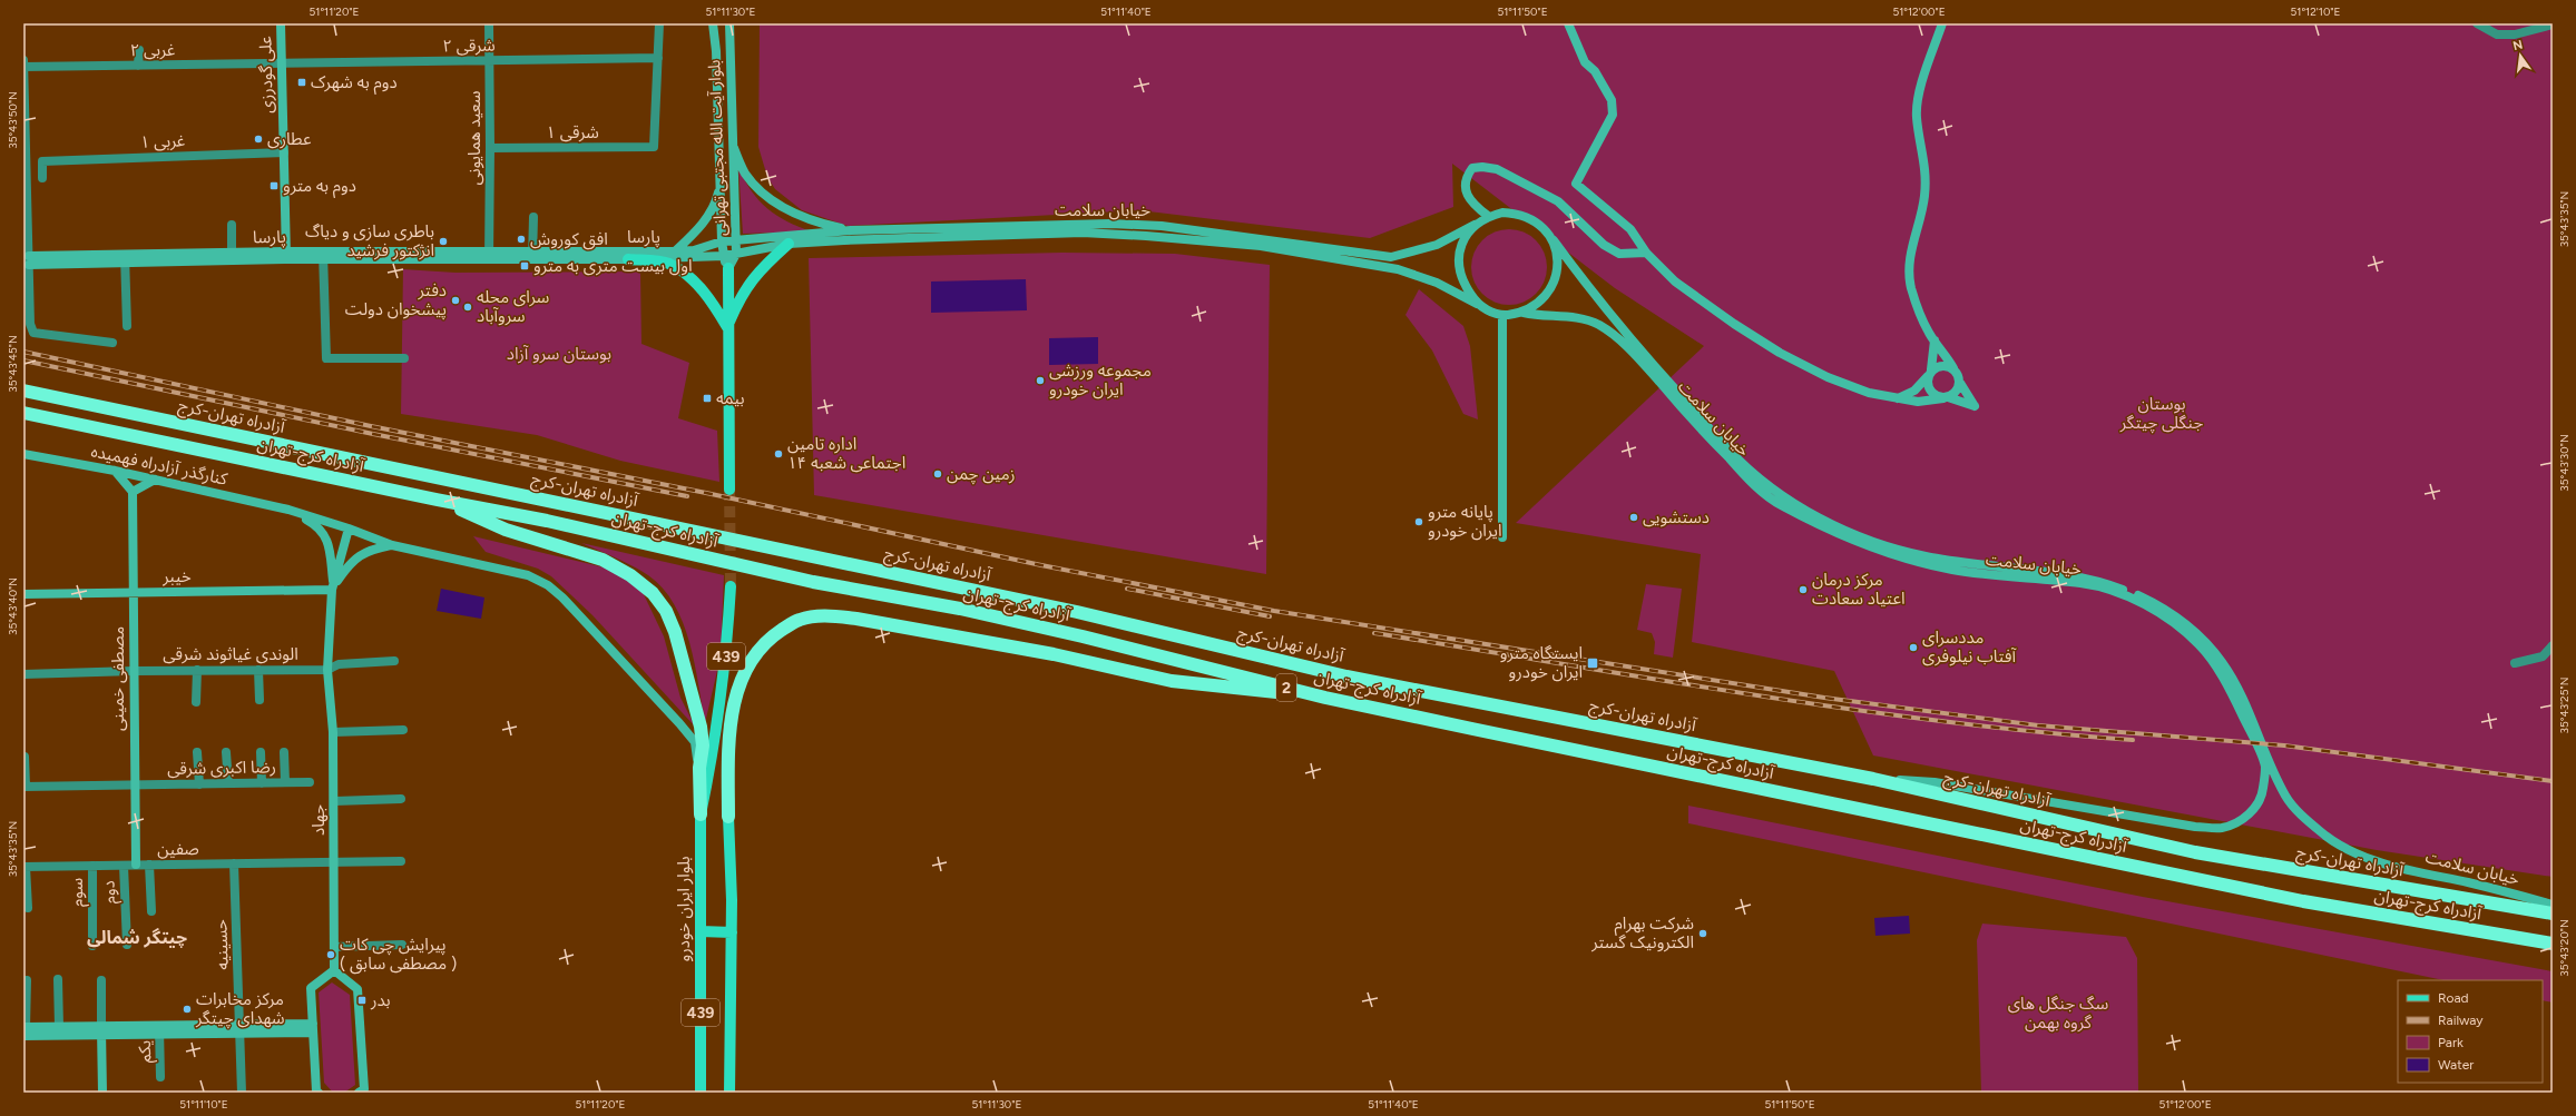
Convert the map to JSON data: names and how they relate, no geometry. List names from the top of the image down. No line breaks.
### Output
{"streets":{"highway":["آزادراه تهران-کرج","آزادراه کرج-تهران","2"],"main road":["علی گودرزی","بلوار آیت الله مجتبی تهرانی","خیابان سلامت","پارسا","کنارگذر آزادراه فهمیده","خیبر","439","مصطفی خمینی","جهاد","بلوار ایران خودرو"],"street":["۲ شرقی","۲ غربی","۱ شرقی","سعید همایونی","۱ غربی","الوندی غیاثوند شرقی","رضا اکبری شرقی","صفین","سوم","دوم","حسینیه","یکم"]},"crossings":[["۲ شرقی","۲ غربی"],["۲ شرقی","علی گودرزی"],["۲ شرقی","۱ شرقی"],["۲ شرقی","سعید همایونی"],["۲ غربی","علی گودرزی"],["علی گودرزی","۱ غربی"],["علی گودرزی","پارسا"],["۱ شرقی","سعید همایونی"],["سعید همایونی","پارسا"],["بلوار آیت الله مجتبی تهرانی","خیابان سلامت"],["بلوار آیت الله مجتبی تهرانی","پارسا"],["خیابان سلامت","پارسا"],["خیابان سلامت","آزادراه تهران-کرج"],["خیبر","مصطفی خمینی"],["خیبر","جهاد"],["الوندی غیاثوند شرقی","مصطفی خمینی"],["الوندی غیاثوند شرقی","جهاد"],["مصطفی خمینی","رضا اکبری شرقی"],["مصطفی خمینی","صفین"],["جهاد","صفین"],["صفین","سوم"],["صفین","دوم"],["صفین","حسینیه"]],"districts":["چیتگر شمالی"],"parks":["بوستان سرو آزاد","بوستان جنگلی چیتگر","سگ جنگل های گروه بهمن"],"places":{"transit":["دوم به شهرک","دوم به مترو","اول بیست متری به مترو","بیمه","ایستگاه مترو ایران خودرو","بدر"],"other":["عطاری","افق کوروش","باطری سازی و دیاگ انژکتور فرشید","دفتر پیشخوان دولت","سرای محله سروآباد","مجموعه ورزشی ایران خودرو","اداره تامین اجتماعی شعبه ۱۴","زمین چمن","دستشویی","پایانه مترو ایران خودرو","مرکز درمان اعتیاد سعادت","مددسرای آفتاب نیلوفری","شرکت بهرام الکترونیک گستر","پیرایش چی کات ( مصطفی سابق )","مرکز مخابرات شهدای چیتگر"]},"legend":["Road","Railway","Park","Water"],"north":"top","coordinates":["51°11'20\"E","51°11'30\"E","51°11'40\"E","51°11'50\"E","51°12'00\"E","51°12'10\"E","35°43'50\"N","35°43'35\"N","35°43'45\"N","35°43'30\"N","35°43'40\"N","35°43'25\"N","35°43'20\"N","51°11'10\"E"]}
